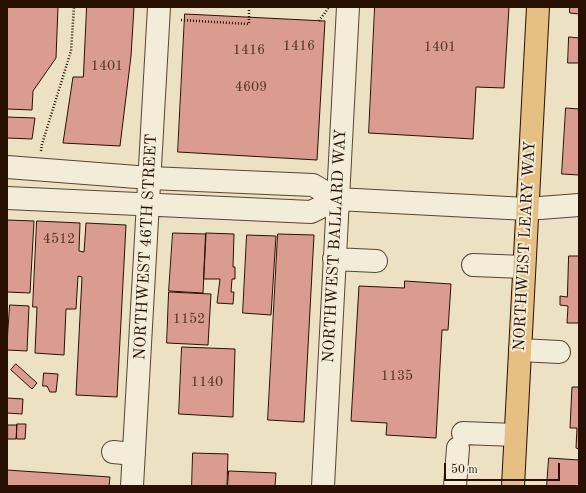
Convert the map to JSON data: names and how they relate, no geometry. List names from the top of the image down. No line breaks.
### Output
{"streets":{"main road":["NORTHWEST LEARY WAY"],"street":["NORTHWEST BALLARD WAY","NORTHWEST 46TH STREET"]},"house_numbers":["1416","1401","1416","1401","4609","4512","1152","1135","1140"],"scale_bar":"50 m"}
